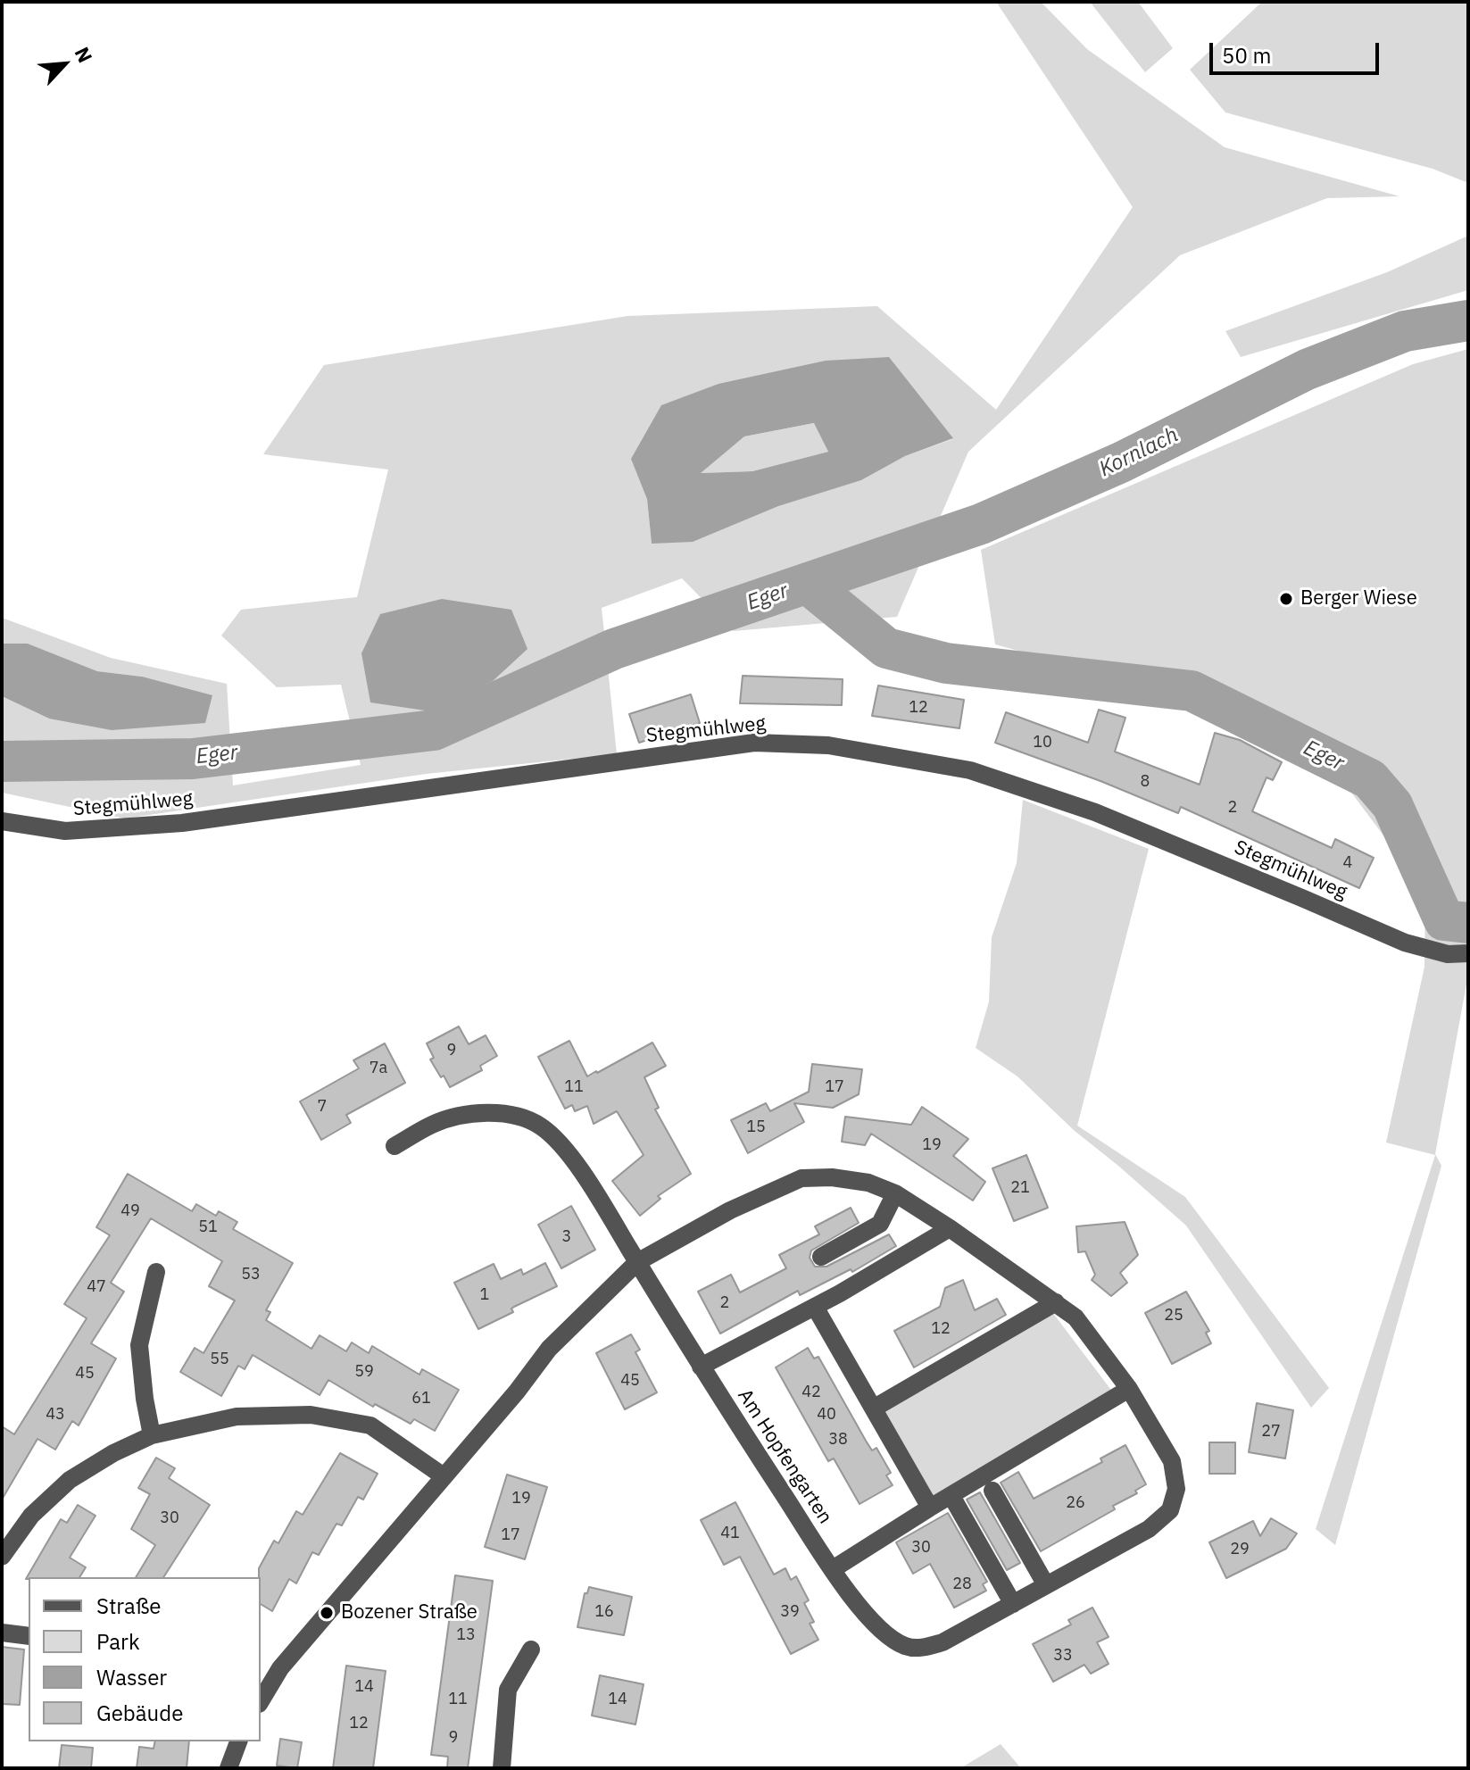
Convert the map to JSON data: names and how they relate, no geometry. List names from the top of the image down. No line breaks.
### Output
{"streets":{"street":["Stegmühlweg","Am Hopfengarten"]},"water":["Kornlach","Eger"],"places":["Berger Wiese","Bozener Straße"],"house_numbers":["12","10","8","2","4","9","7a","11","17","7","15","19","21","49","51","3","53","47","1","2","25","12","55","59","45","45","42","61","43","40","27","38","19","26","30","41","17","30","29","28","16","39","13","33","14","11","14","12","9"],"legend":["Straße","Park","Wasser","Gebäude"],"scale_bar":"50 m","north":"top right"}
